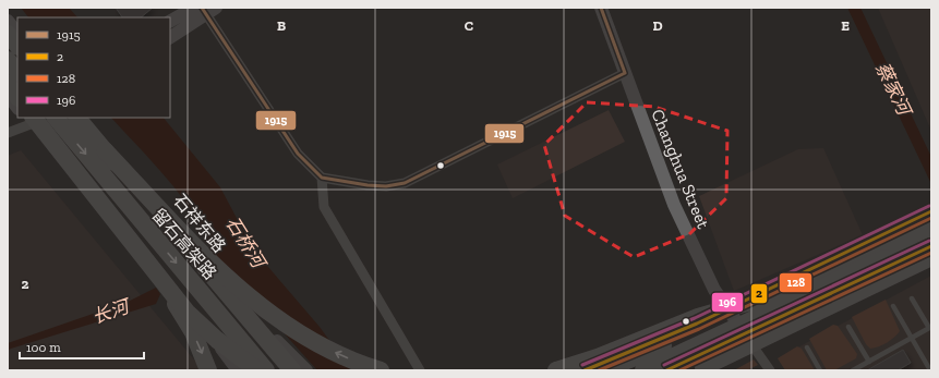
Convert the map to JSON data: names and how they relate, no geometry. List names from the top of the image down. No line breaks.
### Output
{"streets":{"highway":["留石高架路"],"main road":["Changhua Street","石祥东路"]},"water":["蔡家河","石桥河","长河"],"lines":["transit line 1915","transit line 196","transit line 2","transit line 128"],"legend":["1915","2","128","196"],"scale_bar":"100 m","grid":{"columns":["B","C","D","E"],"rows":["2"]}}
